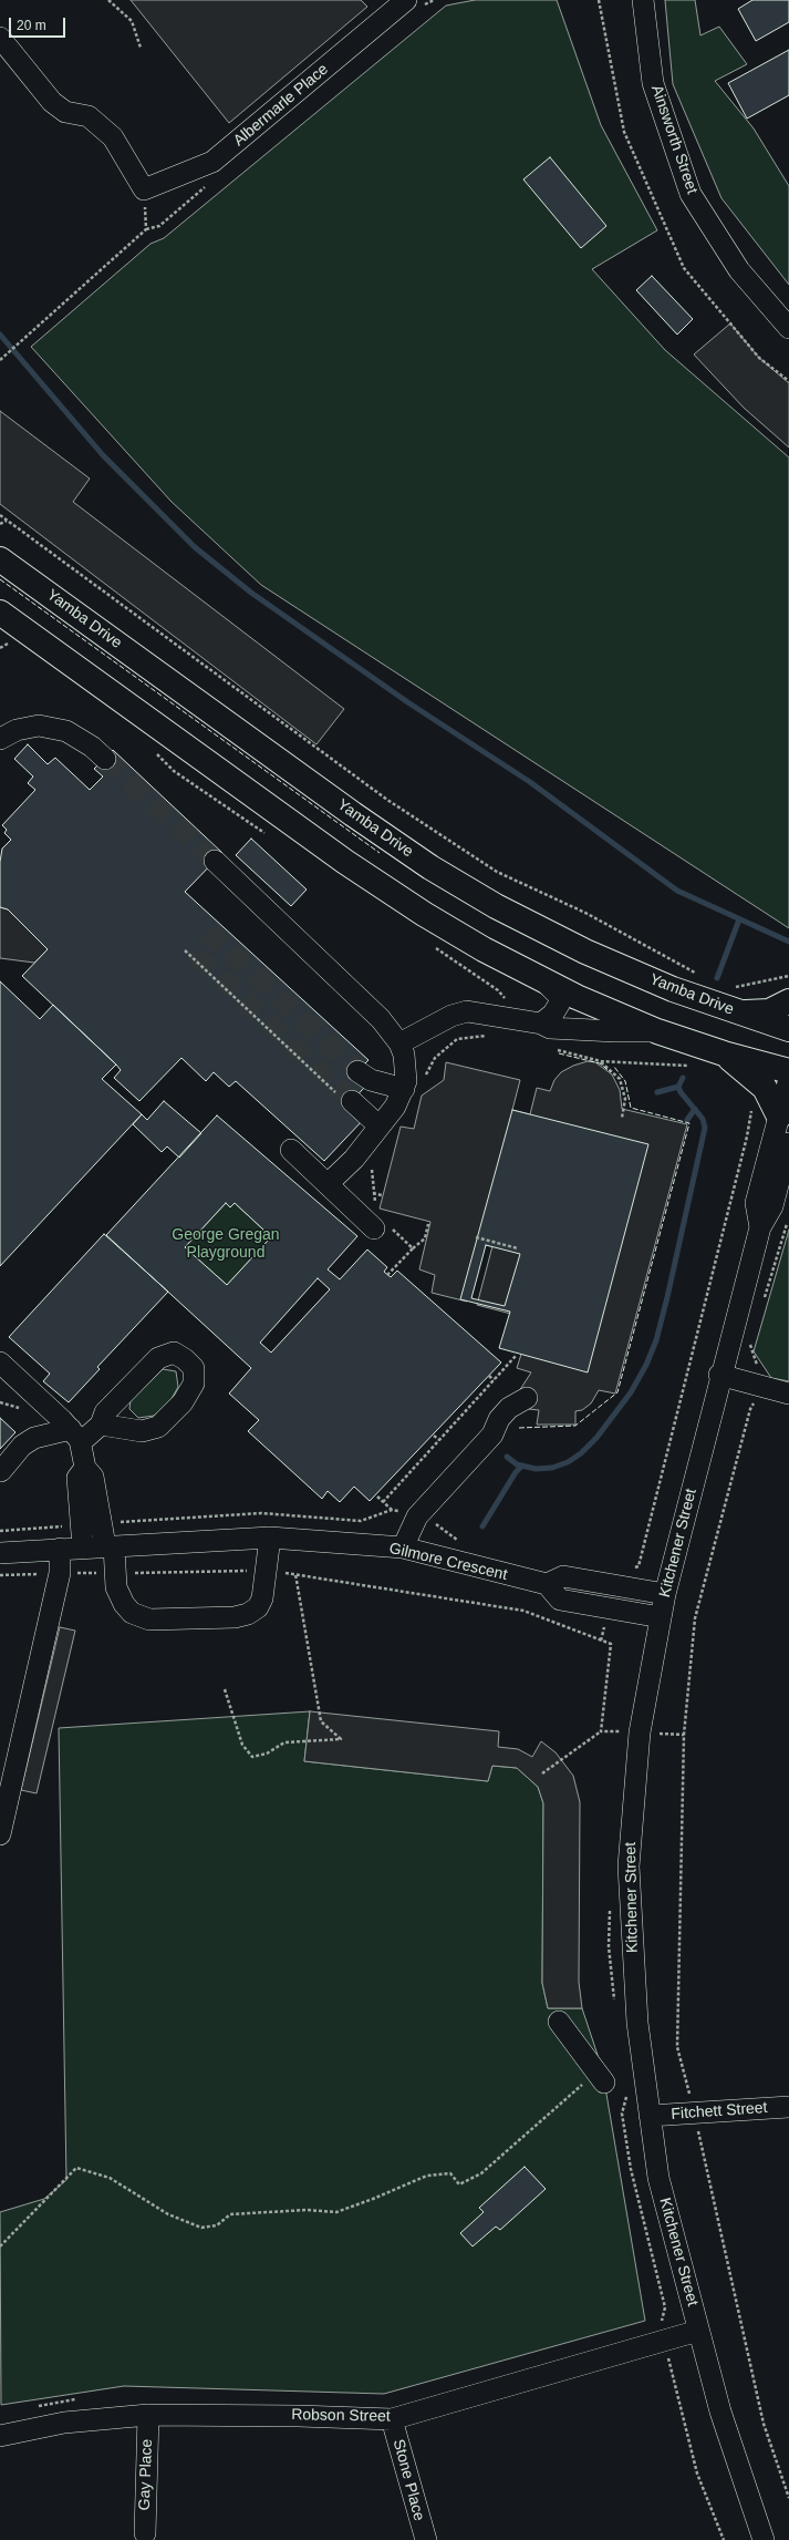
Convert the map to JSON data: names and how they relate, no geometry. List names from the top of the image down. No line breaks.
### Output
{"streets":{"main road":["Yamba Drive"],"street":["Albermarle Place","Ainsworth Street","Kitchener Street","Gilmore Crescent","Fitchett Street","Robson Street","Gay Place","Stone Place"]},"crossings":[["Kitchener Street","Fitchett Street"],["Kitchener Street","Robson Street"],["Robson Street","Gay Place"],["Robson Street","Stone Place"]],"parks":["George Gregan Playground"],"scale_bar":"20 m"}
